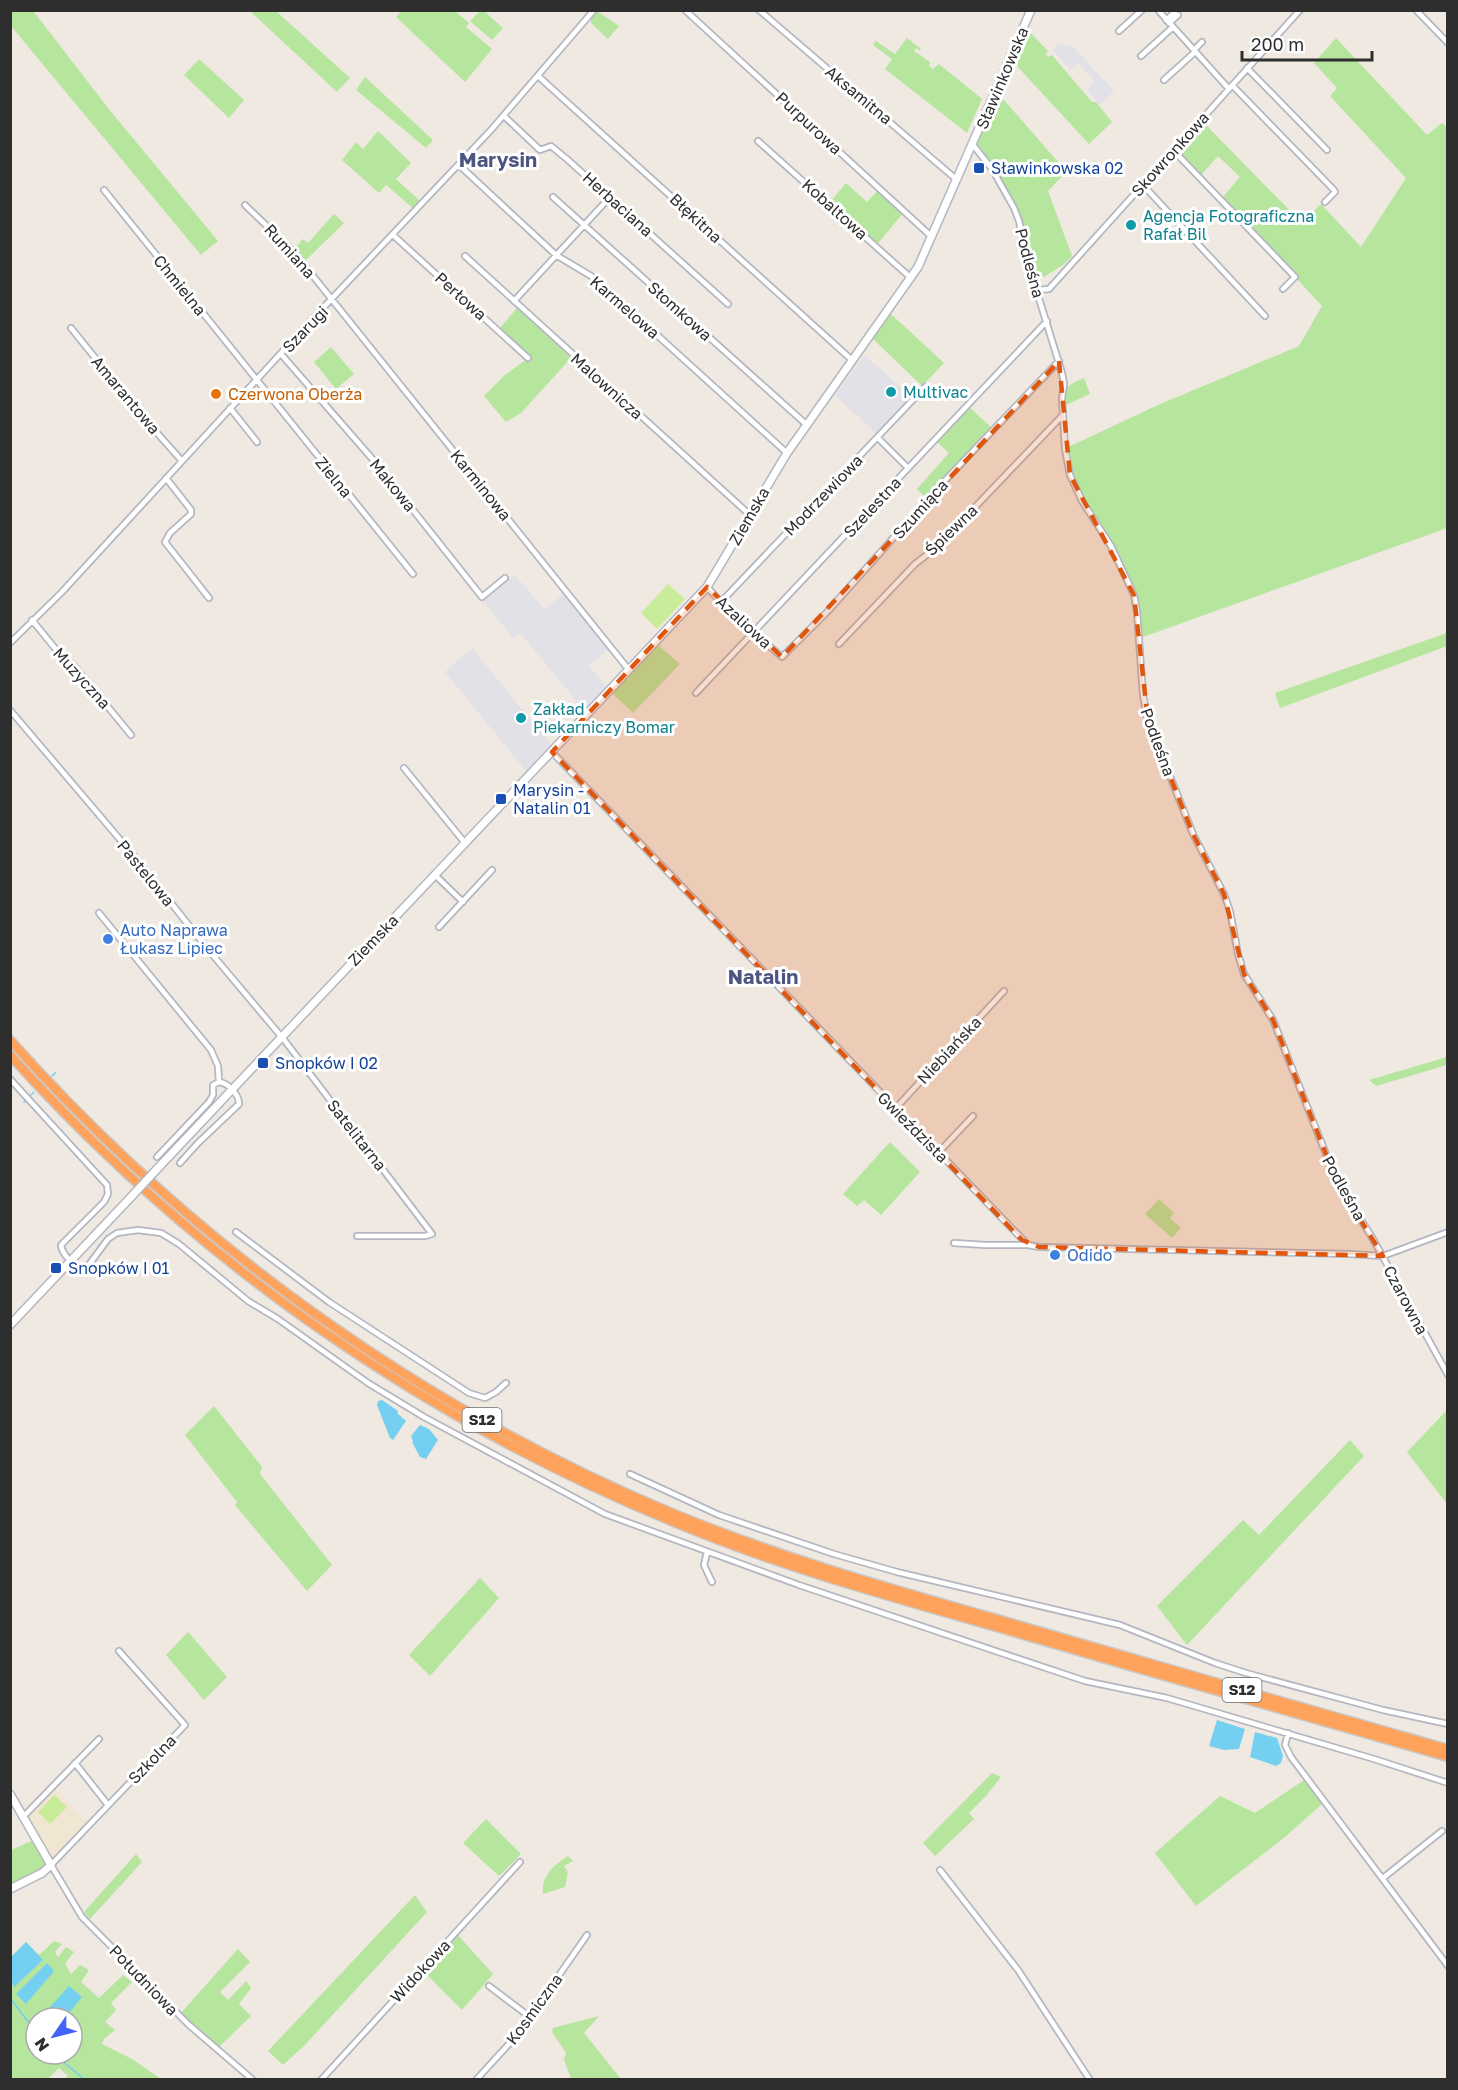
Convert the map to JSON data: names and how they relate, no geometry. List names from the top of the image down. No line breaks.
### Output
{"streets":{"highway":["S12"],"street":["Sławinkowska","Aksamitna","Purpurowa","Skowronkowa","Herbaciana","Kobaltowa","Błękitna","Rumiana","Podleśna","Chmielna","Perłowa","Karmelowa","Słomkowa","Szarugi","Malownicza","Amarantowa","Zielna","Makowa","Karminowa","Modrzewiowa","Szelestna","Szumiąca","Ziemska","Śpiewna","Azaliowa","Muzyczna","Pastelowa","Niebiańska","Gwieździsta","Satelitarna","Czarowna","Szkolna","Widokowa","Południowa","Kosmiczna"]},"crossings":[["Sławinkowska","Podleśna"],["Sławinkowska","Ziemska"],["Aksamitna","Ziemska"],["Purpurowa","Ziemska"],["Skowronkowa","Podleśna"],["Herbaciana","Szarugi"],["Kobaltowa","Ziemska"],["Błękitna","Szarugi"],["Błękitna","Ziemska"],["Rumiana","Szarugi"],["Rumiana","Karminowa"],["Podleśna","Szelestna"],["Podleśna","Szumiąca"],["Podleśna","Ziemska"],["Podleśna","Śpiewna"],["Podleśna","Czarowna"],["Chmielna","Szarugi"],["Chmielna","Zielna"],["Perłowa","Szarugi"],["Karmelowa","Szarugi"],["Karmelowa","Ziemska"],["Słomkowa","Ziemska"],["Szarugi","Amarantowa"],["Szarugi","Zielna"],["Szarugi","Makowa"],["Szarugi","Karminowa"],["Szarugi","Muzyczna"],["Malownicza","Ziemska"],["Karminowa","Ziemska"],["Modrzewiowa","Azaliowa"],["Szelestna","Azaliowa"],["Szumiąca","Azaliowa"],["Ziemska","Azaliowa"],["Ziemska","Pastelowa"],["Ziemska","Gwieździsta"],["Ziemska","Satelitarna"],["Pastelowa","Satelitarna"],["Niebiańska","Gwieździsta"],["Szkolna","Południowa"]],"districts":["Marysin","Natalin"],"places":{"transit":["Sławinkowska 02","Marysin - Natalin 01","Snopków I 02","Snopków I 01"],"other":["Agencja Fotograficzna Rafał Bil","Multivac","Czerwona Oberża","Zakład Piekarniczy Bomar","Auto Naprawa Łukasz Lipiec","Odido"]},"scale_bar":"200 m","north":"bottom left"}
